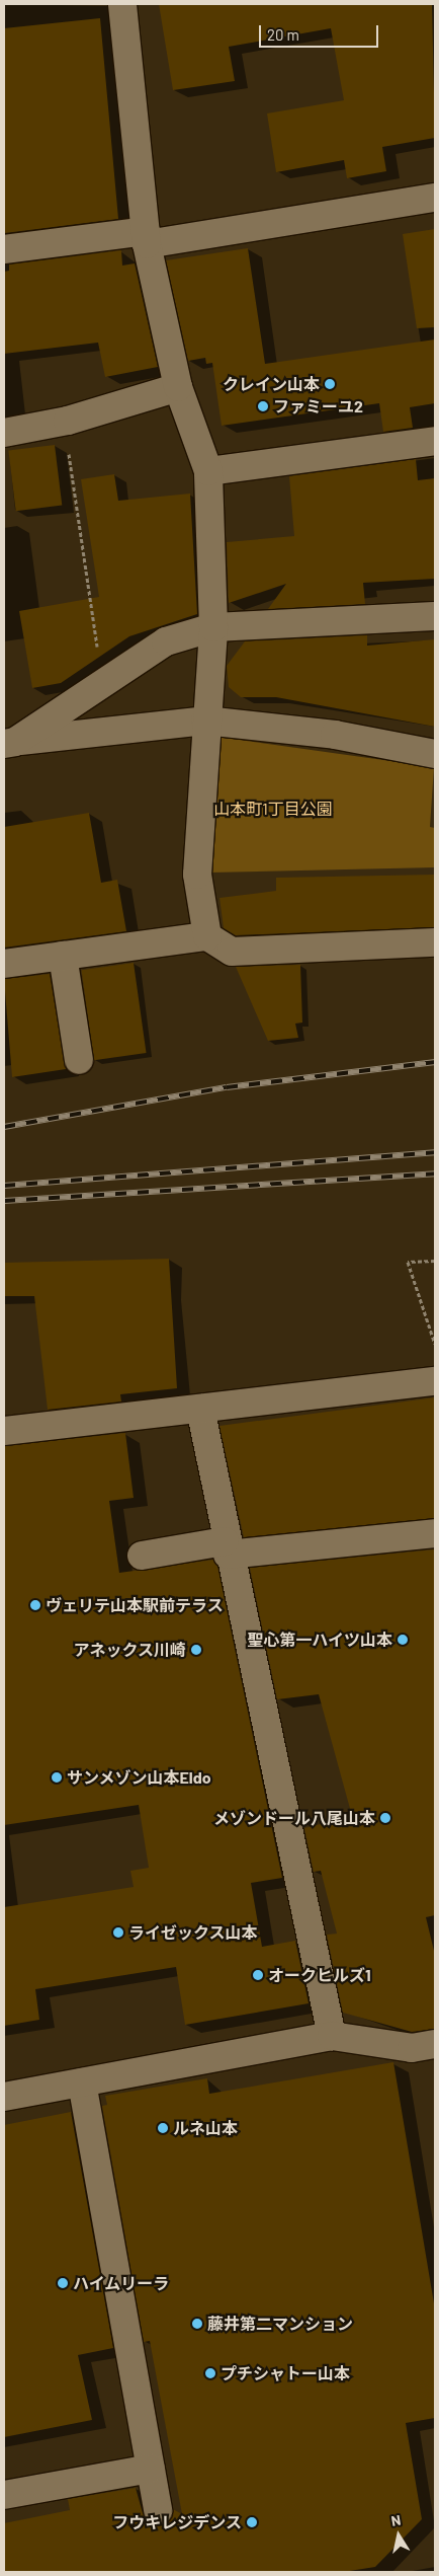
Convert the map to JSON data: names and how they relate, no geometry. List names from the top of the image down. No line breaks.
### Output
{"parks":["山本町1丁目公園"],"places":["クレイン山本","ファミーユ2","ヴェリテ山本駅前テラス","聖心第一ハイツ山本","アネックス川崎","サンメゾン山本Eldo","メゾンドール八尾山本","ライゼックス山本","オークヒルズ1","ルネ山本","ハイムリーラ","藤井第二マンション","プチシャトー山本","フウキレジデンス"],"scale_bar":"20 m","north":"top"}
